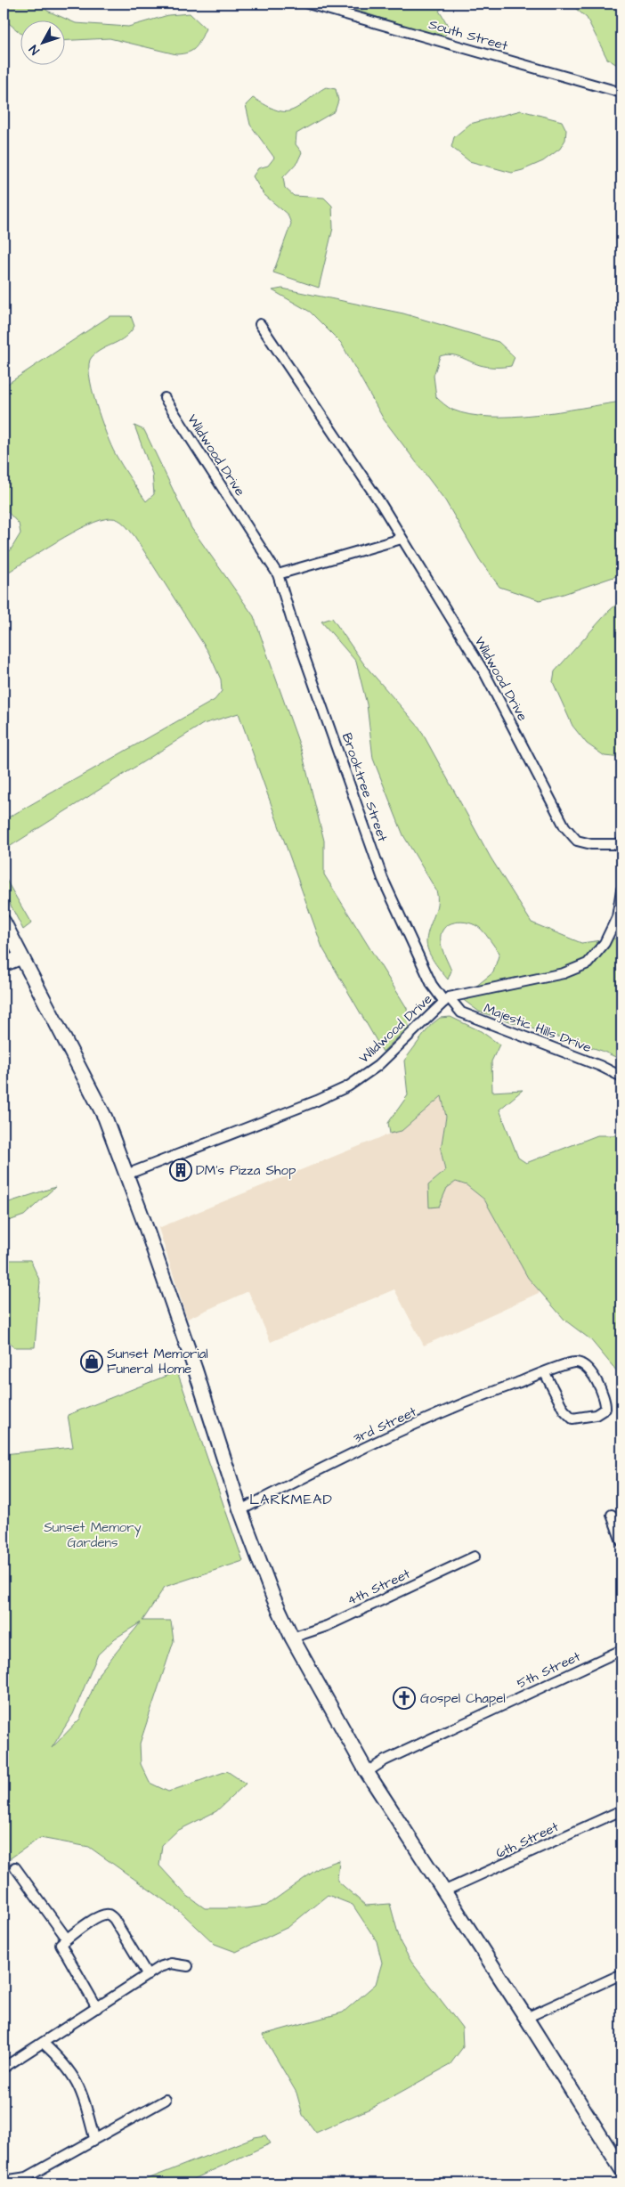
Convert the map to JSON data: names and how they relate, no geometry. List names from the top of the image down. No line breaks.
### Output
{"streets":{"street":["South Street","Wildwood Drive","Brooktree Street","Majestic Hills Drive","3rd Street","4th Street","5th Street","6th Street"]},"crossings":[["Wildwood Drive","Brooktree Street"],["Wildwood Drive","Majestic Hills Drive"],["Brooktree Street","Majestic Hills Drive"]],"districts":["LARKMEAD"],"parks":["Sunset Memory Gardens"],"places":{"building":["DM's Pizza Shop"],"shop":["Sunset Memorial Funeral Home"],"church":["Gospel Chapel"]},"north":"bottom left"}
